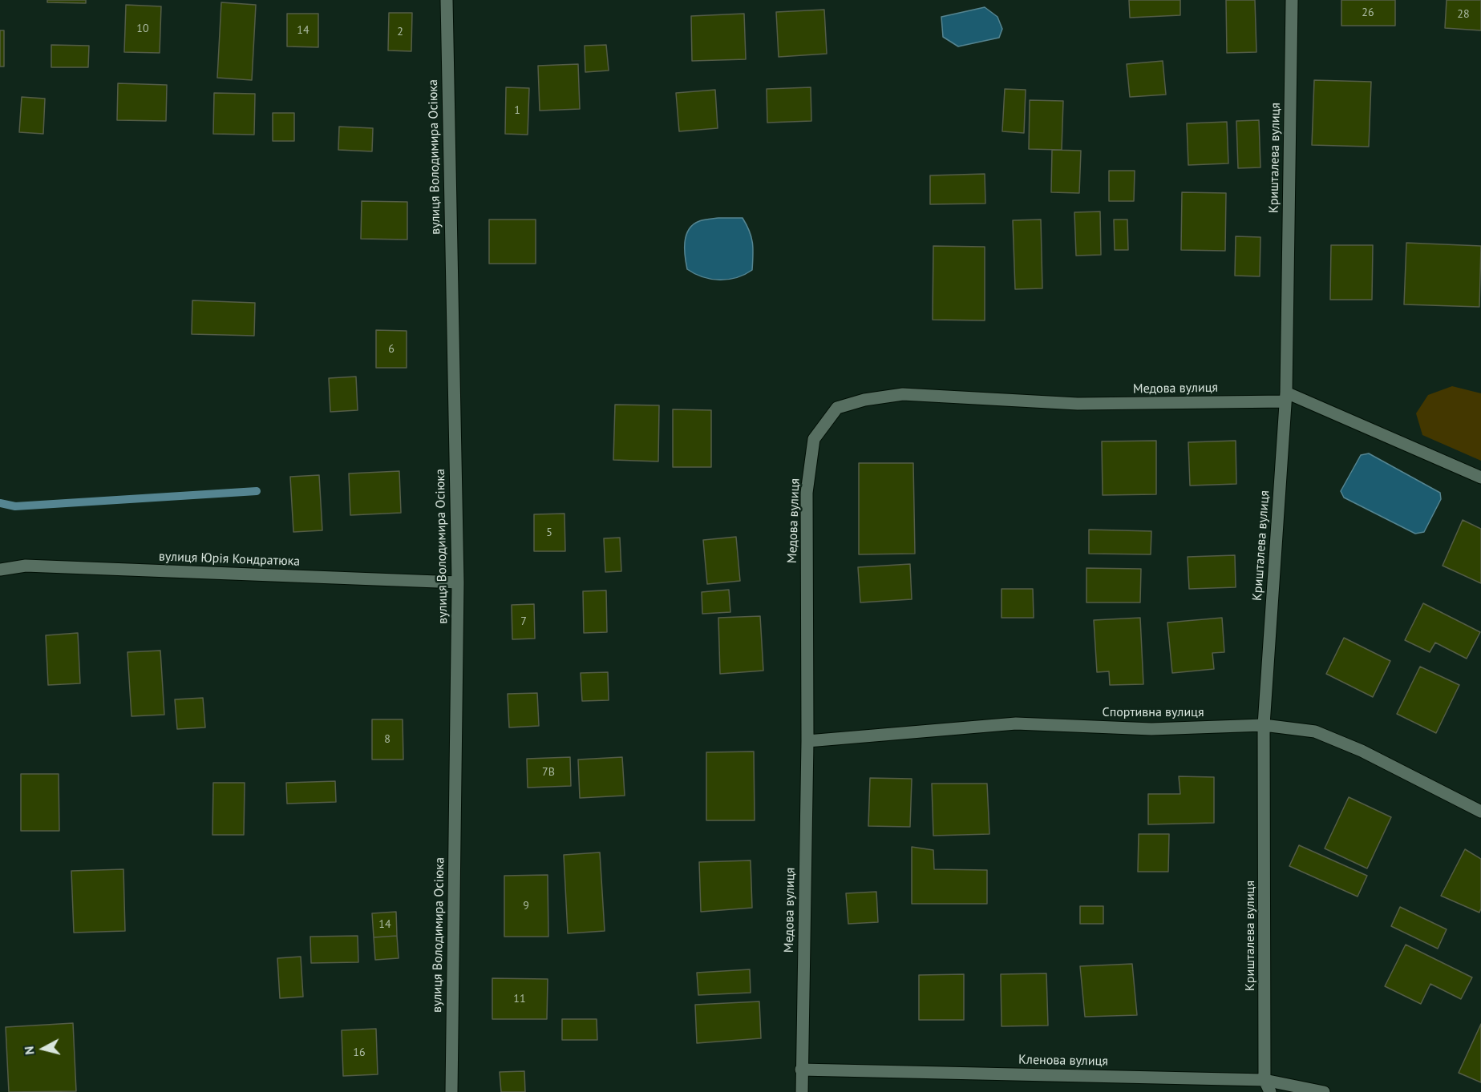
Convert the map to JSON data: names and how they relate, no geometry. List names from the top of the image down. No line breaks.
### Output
{"streets":{"street":["вулиця Володимира Осіюка","Кришталева вулиця","Медова вулиця","вулиця Юрія Кондратюка","Спортивна вулиця","Кленова вулиця"]},"crossings":[["вулиця Володимира Осіюка","вулиця Юрія Кондратюка"],["Кришталева вулиця","Медова вулиця"],["Кришталева вулиця","Спортивна вулиця"],["Кришталева вулиця","Кленова вулиця"],["Медова вулиця","Спортивна вулиця"],["Медова вулиця","Кленова вулиця"]],"house_numbers":["26","28","10","14","2","1","6","5","7","8","7В","9","14","11","16"],"north":"left"}
